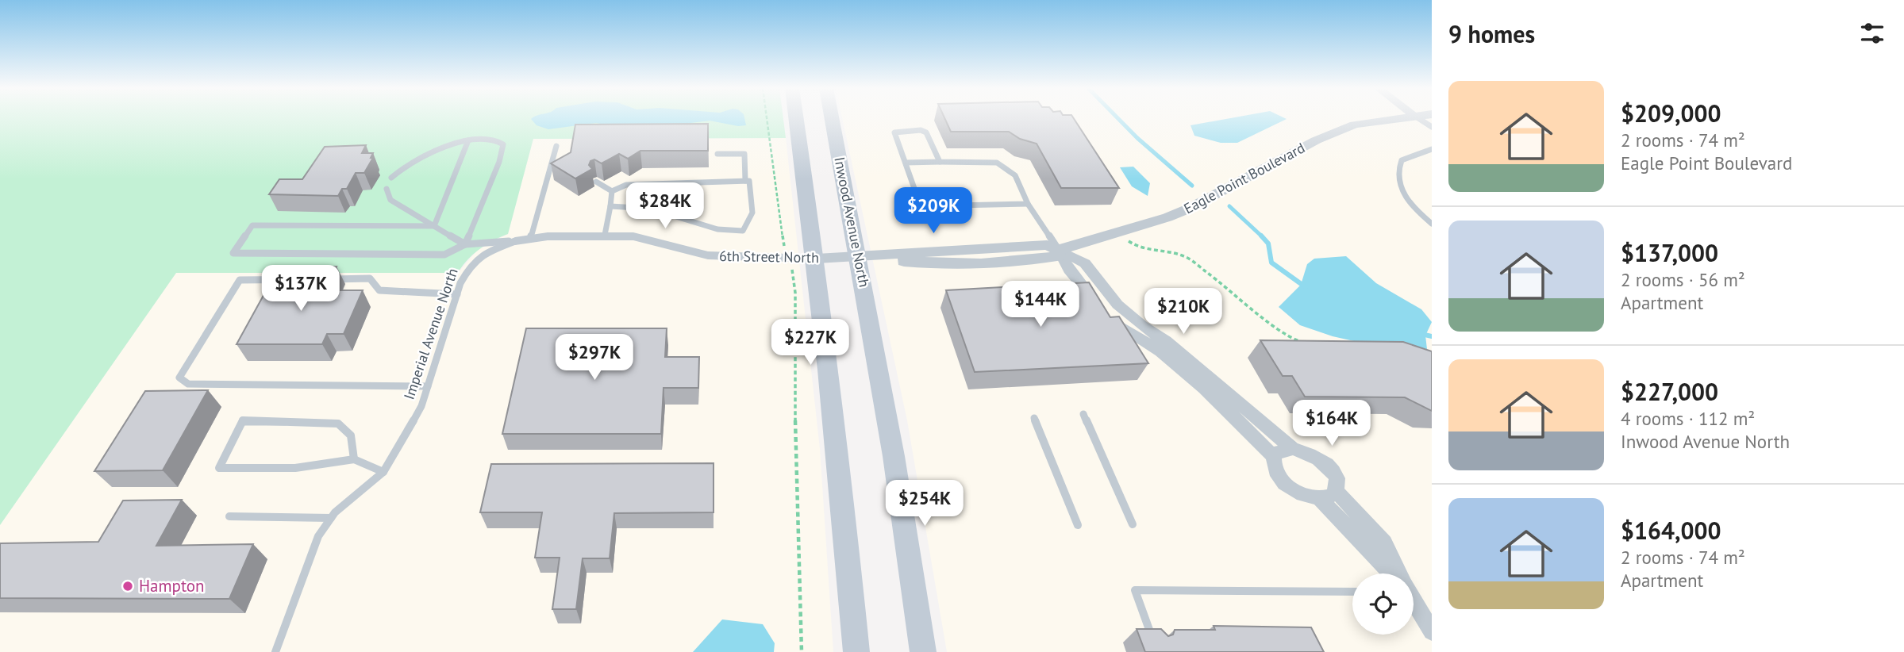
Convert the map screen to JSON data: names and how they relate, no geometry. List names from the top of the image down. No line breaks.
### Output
{"streets":{"main road":["Inwood Avenue North"],"street":["Eagle Point Boulevard","6th Street North"],"lane":["Imperial Avenue North"]},"crossings":[["Eagle Point Boulevard","Inwood Avenue North"],["Eagle Point Boulevard","6th Street North"],["Inwood Avenue North","6th Street North"],["6th Street North","Imperial Avenue North"]],"places":["Hampton"],"page":{"heading":"9 homes","list":[{"name":"$209,000","note":"2 rooms · 74 m² · Eagle Point Boulevard"},{"name":"$137,000","note":"2 rooms · 56 m² · Apartment"},{"name":"$227,000","note":"4 rooms · 112 m² · Inwood Avenue North"},{"name":"$164,000","note":"2 rooms · 74 m² · Apartment"}],"price":["$284K","$209K","$137K","$144K","$210K","$227K","$297K","$164K","$254K"]}}
